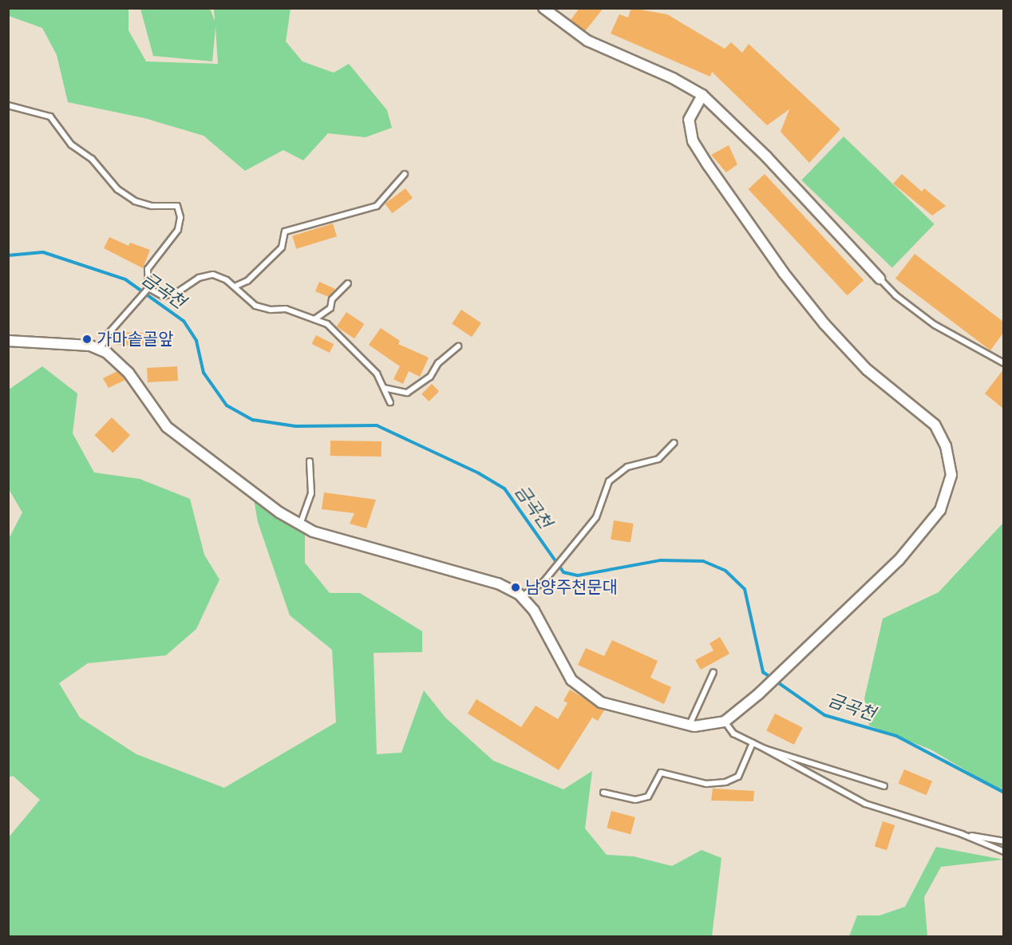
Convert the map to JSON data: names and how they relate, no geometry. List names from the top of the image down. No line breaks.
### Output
{"water":["금곡천"],"places":["가마솥골앞","남양주천문대"]}
